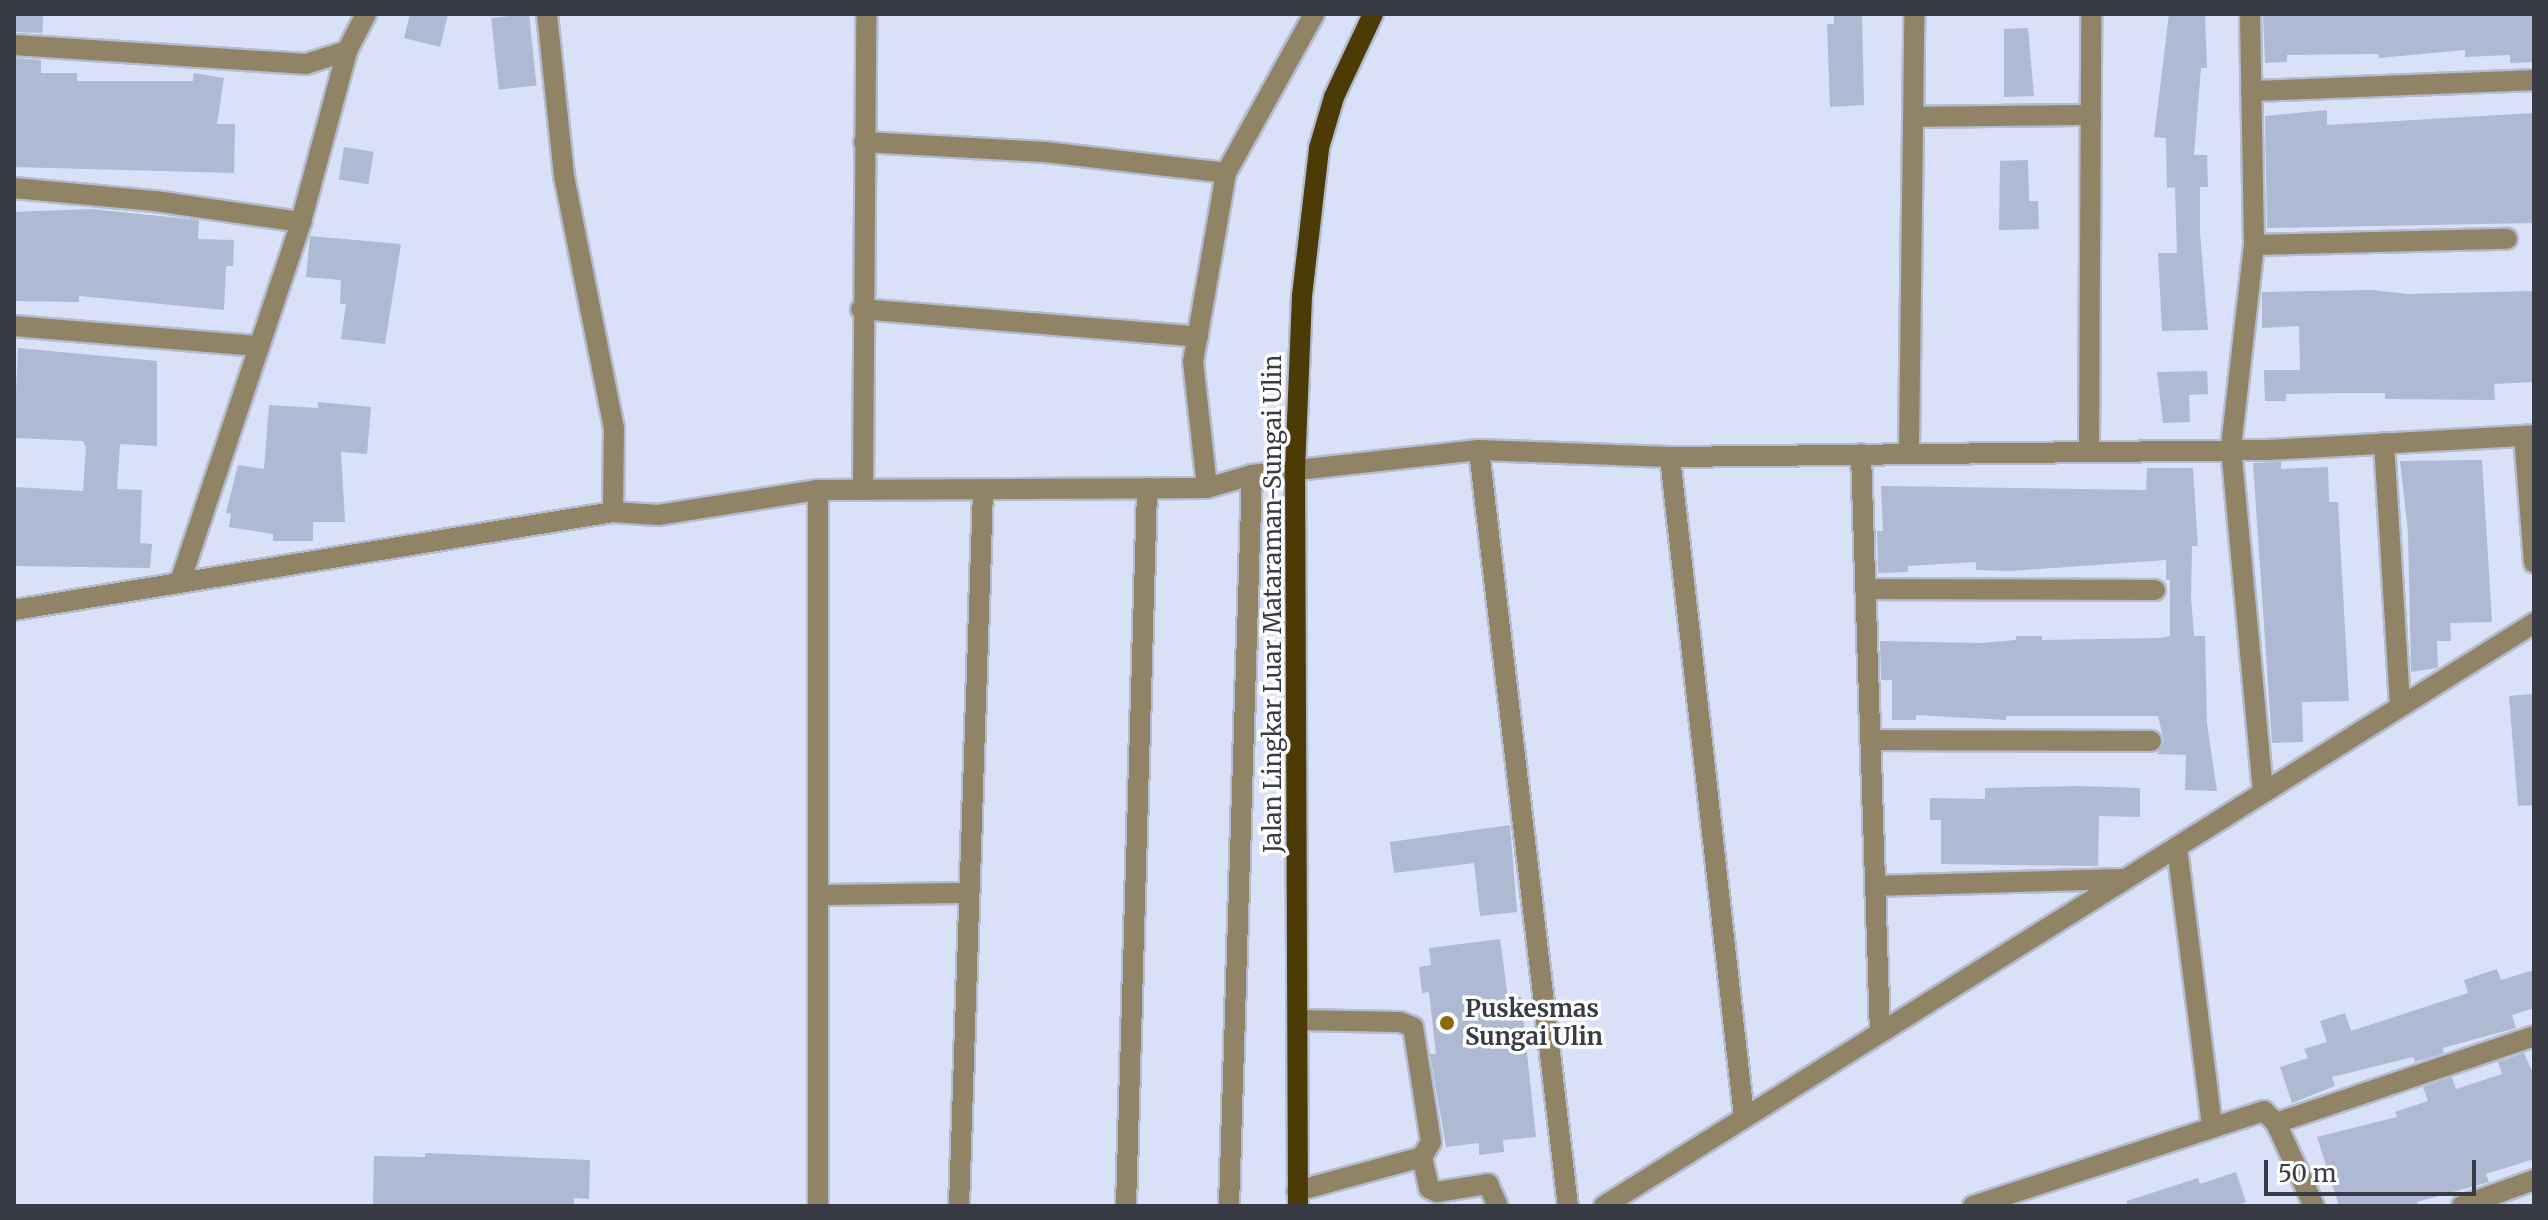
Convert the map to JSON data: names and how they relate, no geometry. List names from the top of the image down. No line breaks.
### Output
{"streets":{"main road":["Jalan Lingkar Luar Mataraman-Sungai Ulin"]},"places":["Puskesmas Sungai Ulin"],"scale_bar":"50 m"}
